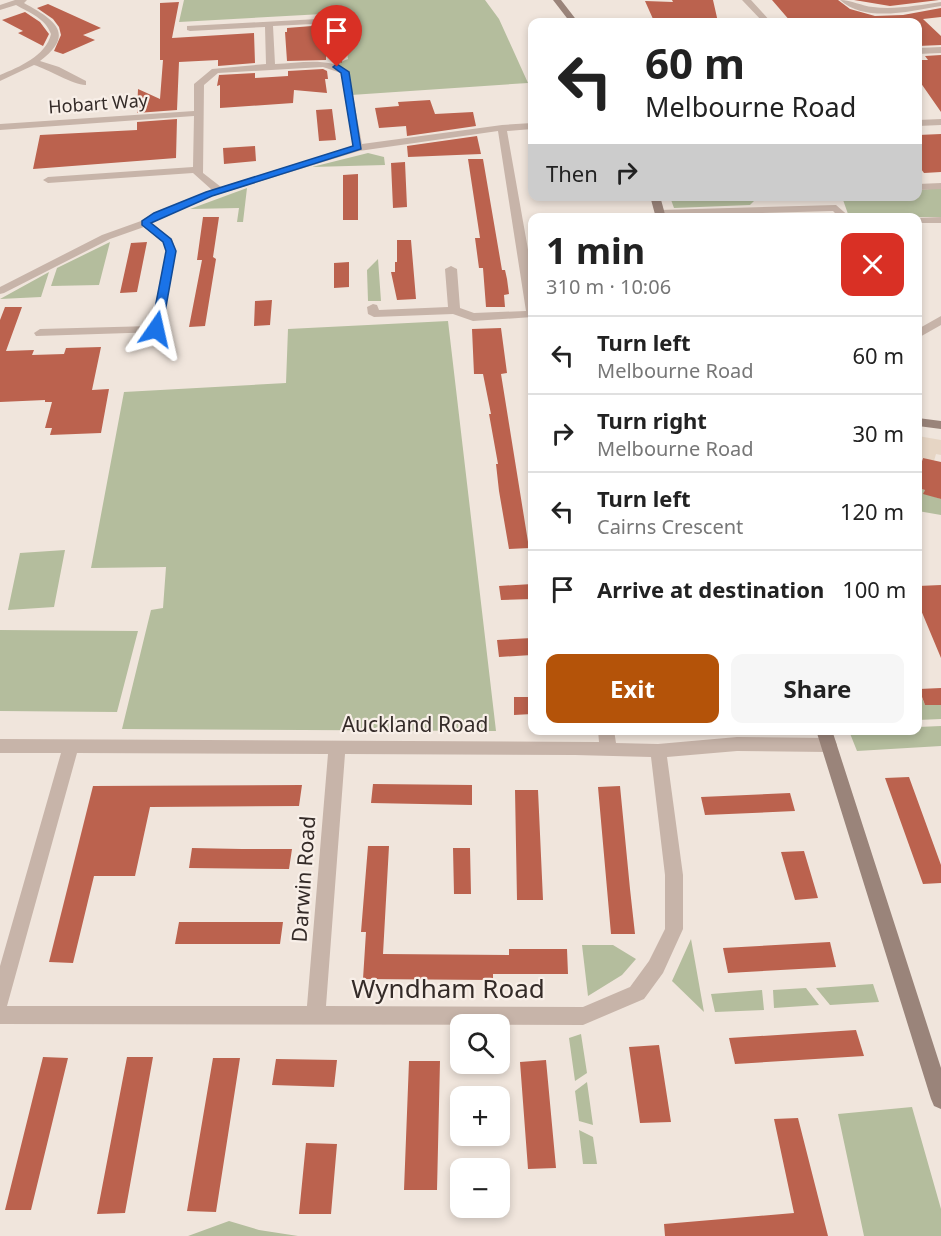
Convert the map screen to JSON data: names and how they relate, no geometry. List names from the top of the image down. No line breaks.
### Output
{"streets":{"street":["Hobart Way","Auckland Road","Darwin Road","Wyndham Road"]},"crossings":[["Auckland Road","Darwin Road"],["Auckland Road","Wyndham Road"],["Darwin Road","Wyndham Road"]],"page":{"turn":["60 m","Melbourne Road"],"then":"Then","heading":["1 min","310 m · 10:06"],"list":[{"name":"Turn left","note":"Melbourne Road","value":"60 m"},{"name":"Turn right","note":"Melbourne Road","value":"30 m"},{"name":"Turn left","note":"Cairns Crescent","value":"120 m"},{"name":"Arrive at destination","value":"100 m"}],"buttons":["Exit","Share"],"map_buttons":["+","−"]}}
